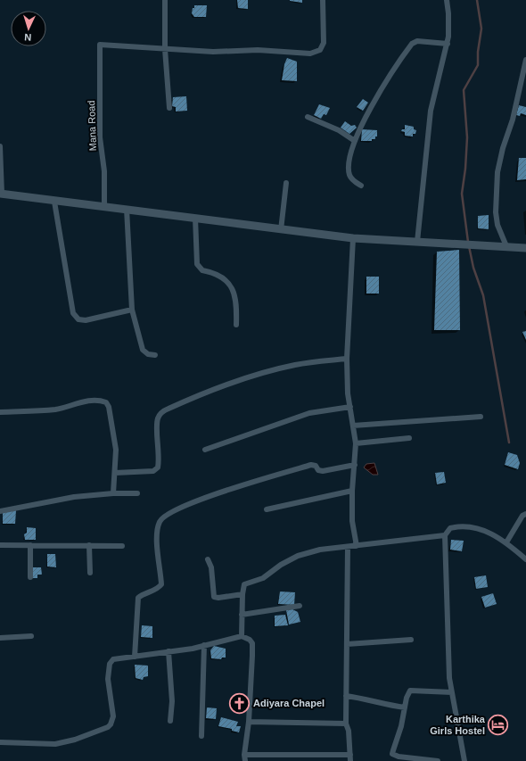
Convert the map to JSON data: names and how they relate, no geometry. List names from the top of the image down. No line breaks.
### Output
{"streets":{"street":["Mana Road"]},"places":{"church":["Adiyara Chapel"],"hotel":["Karthika Girls Hostel"]},"north":"bottom"}
